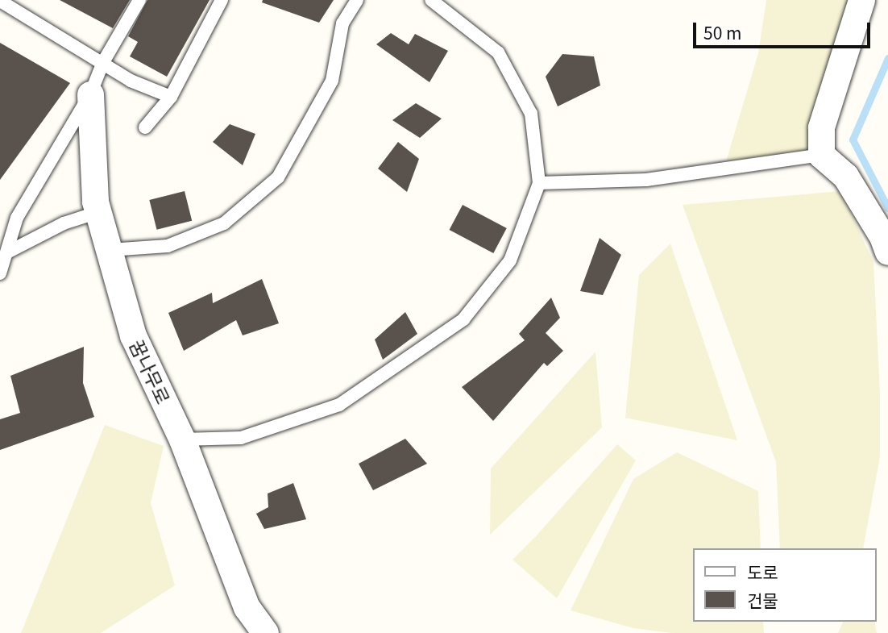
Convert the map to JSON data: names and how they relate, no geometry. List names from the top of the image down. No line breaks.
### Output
{"streets":{"street":["꿈나무로"]},"legend":["도로","건물"],"scale_bar":"50 m"}
